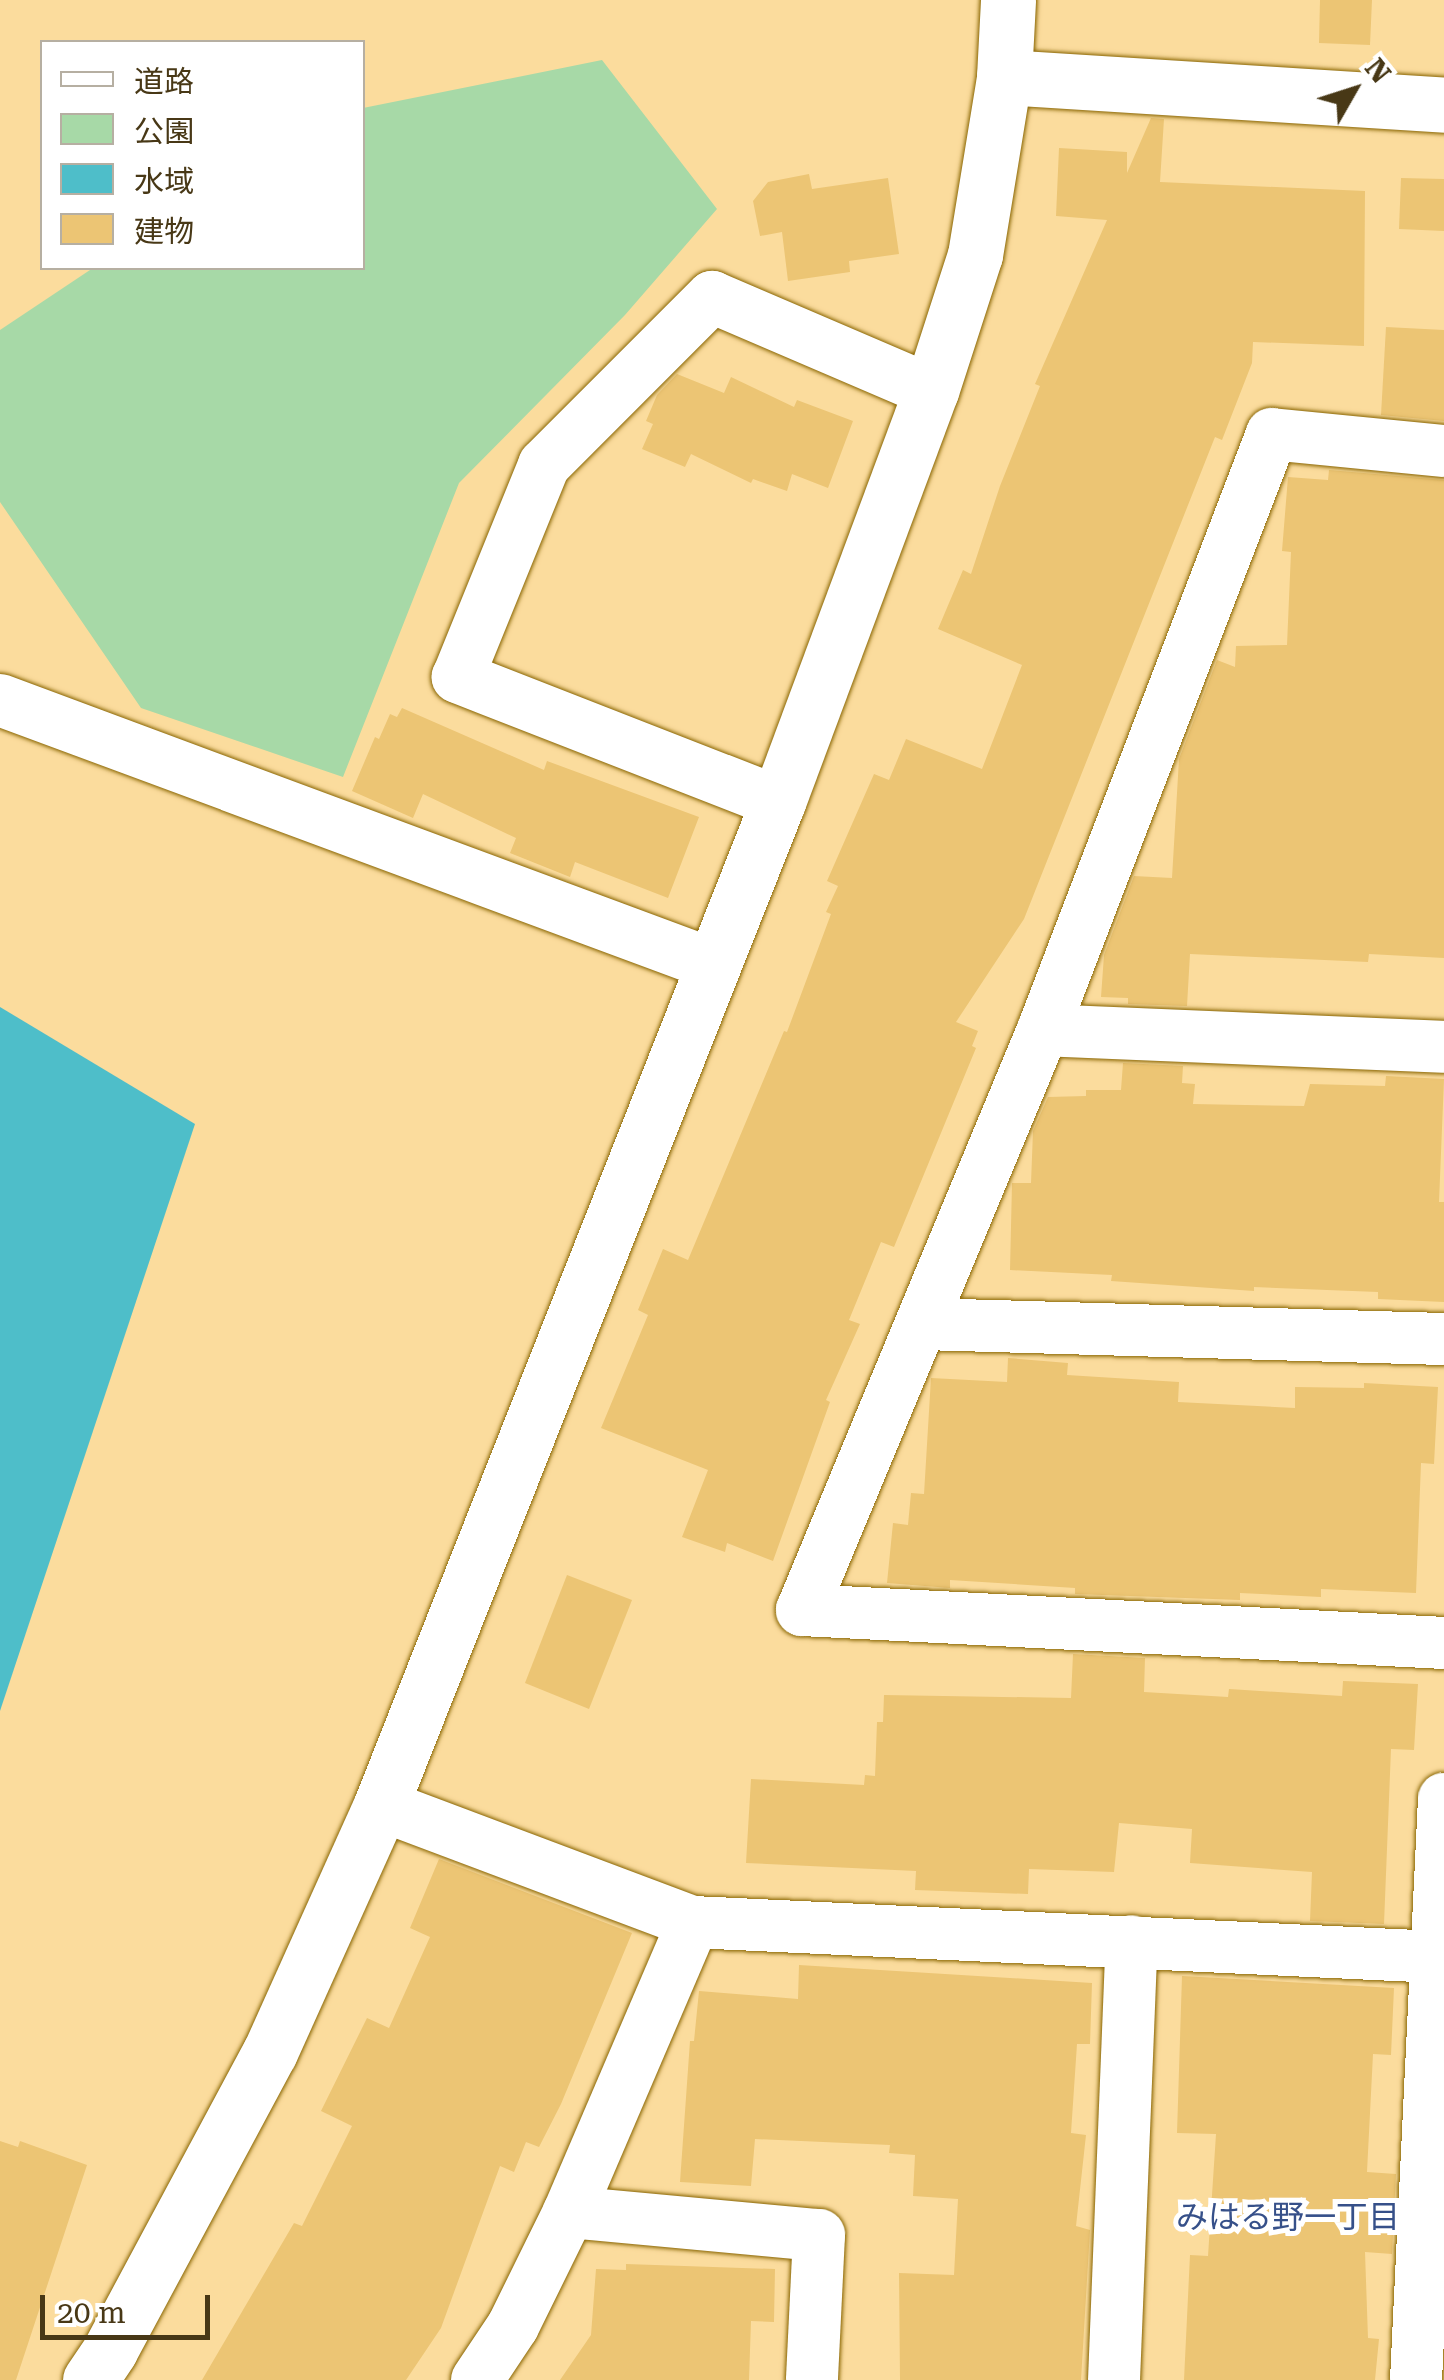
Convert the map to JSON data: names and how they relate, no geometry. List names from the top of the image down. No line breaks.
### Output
{"districts":["みはる野一丁目"],"legend":["道路","公園","水域","建物"],"scale_bar":"20 m","north":"top right"}
